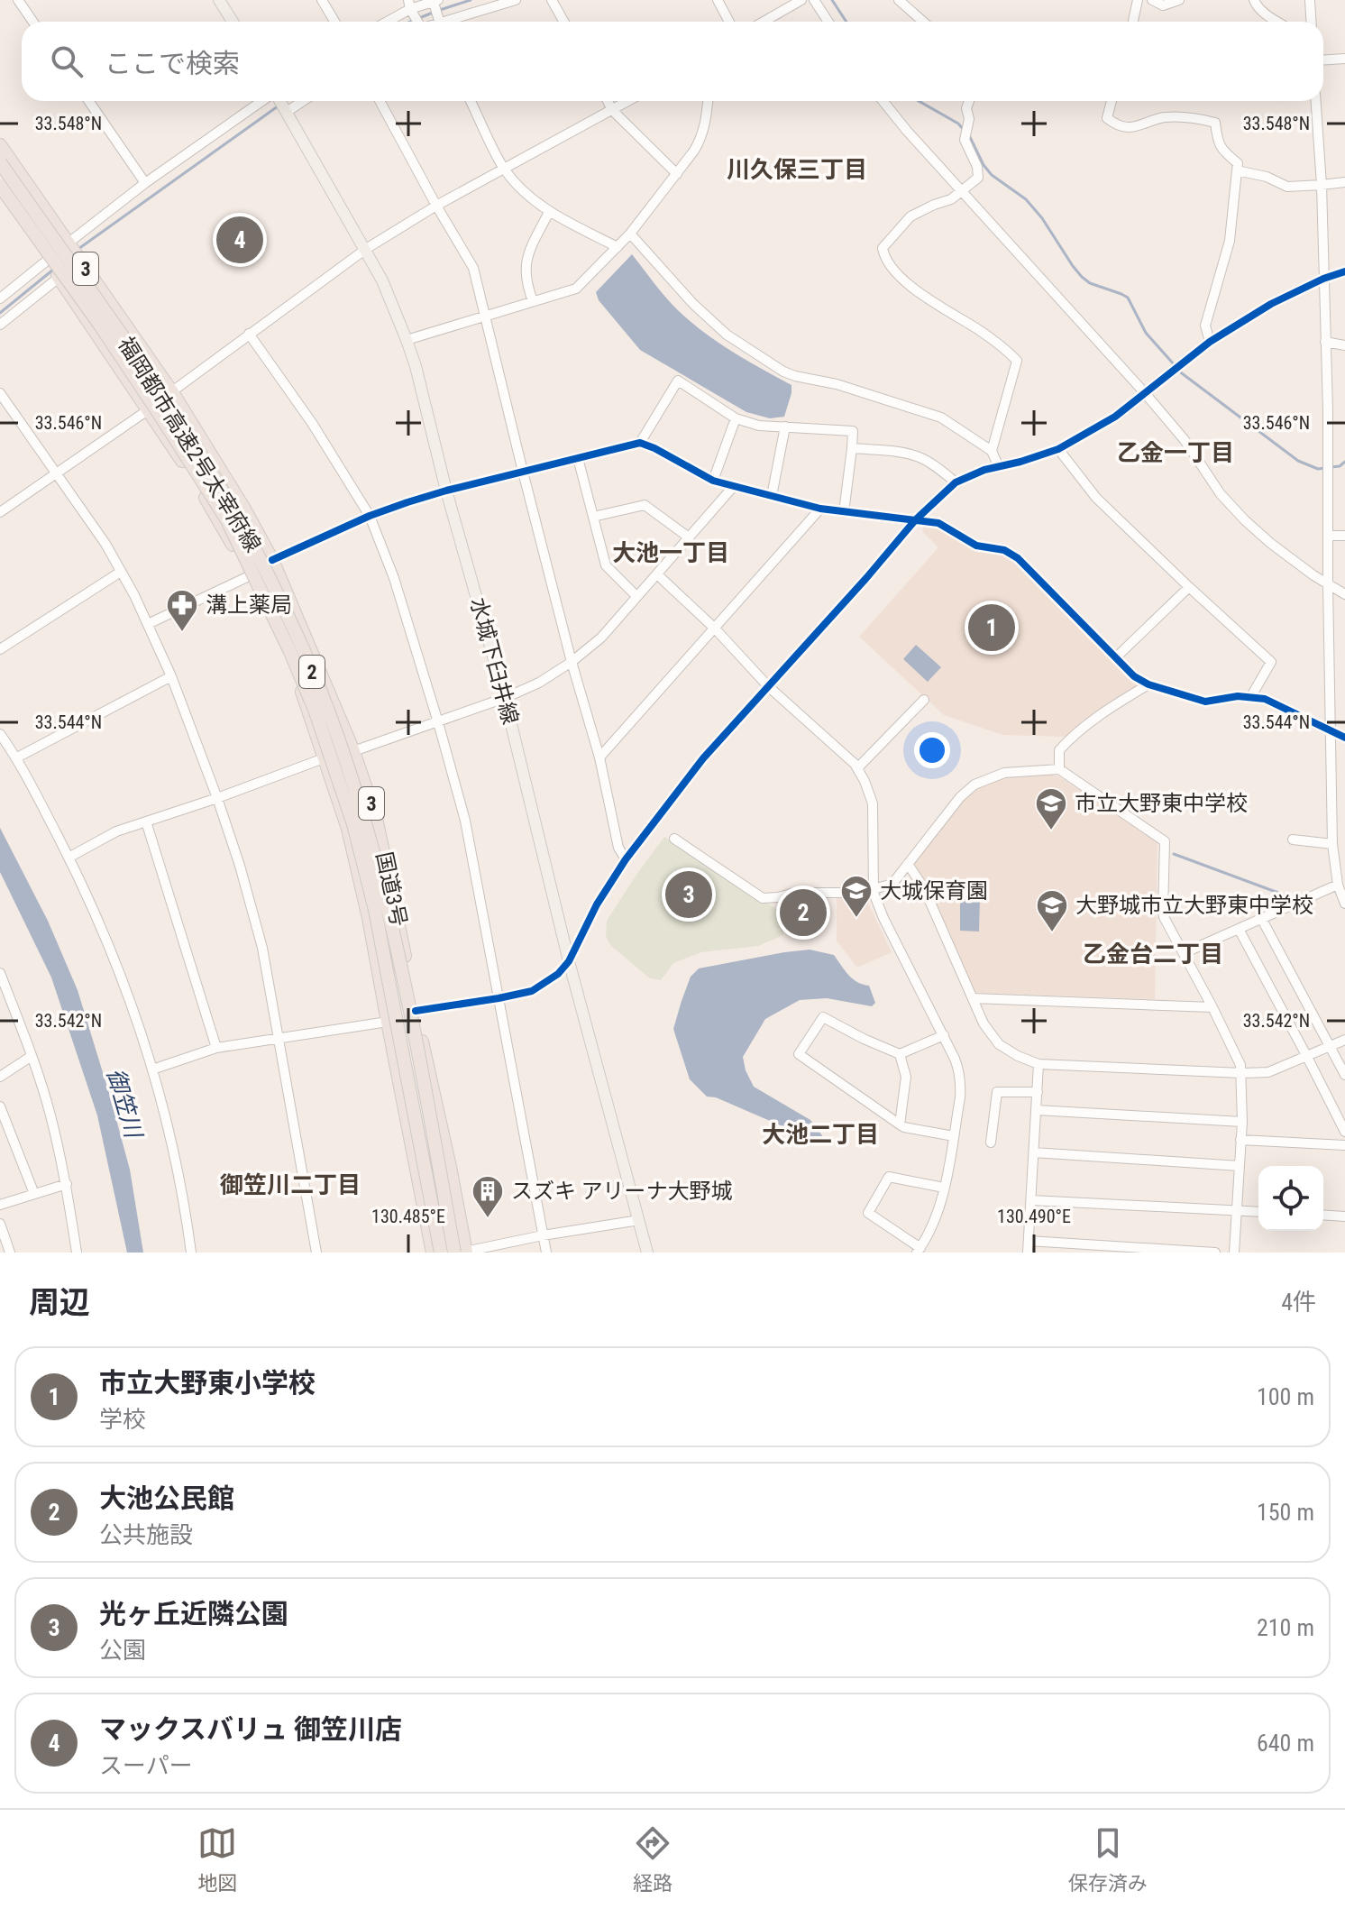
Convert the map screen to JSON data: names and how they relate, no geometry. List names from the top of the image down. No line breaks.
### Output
{"streets":{"highway":["3","福岡都市高速2号太宰府線","2","国道3号"],"main road":["水城下臼井線"]},"crossings":[["福岡都市高速2号太宰府線","国道3号"]],"districts":["川久保三丁目","乙金一丁目","大池一丁目","乙金台二丁目","大池二丁目","御笠川二丁目"],"water":["御笠川"],"places":{"pharmacy":["溝上薬局"],"school or university":["市立大野東中学校","大城保育園","大野城市立大野東中学校"],"building":["スズキ アリーナ大野城"]},"page":{"search":"ここで検索","pins":["4","1","3","2"],"heading":["周辺","4件"],"list":[{"mark":"1","name":"市立大野東小学校","note":"学校","value":"100 m"},{"mark":"2","name":"大池公民館","note":"公共施設","value":"150 m"},{"mark":"3","name":"光ヶ丘近隣公園","note":"公園","value":"210 m"},{"mark":"4","name":"マックスバリュ 御笠川店","note":"スーパー","value":"640 m"}],"nav":["地図","経路","保存済み"]},"coordinates":["33.548°N","33.546°N","33.544°N","33.542°N","130.485°E","130.490°E"]}
